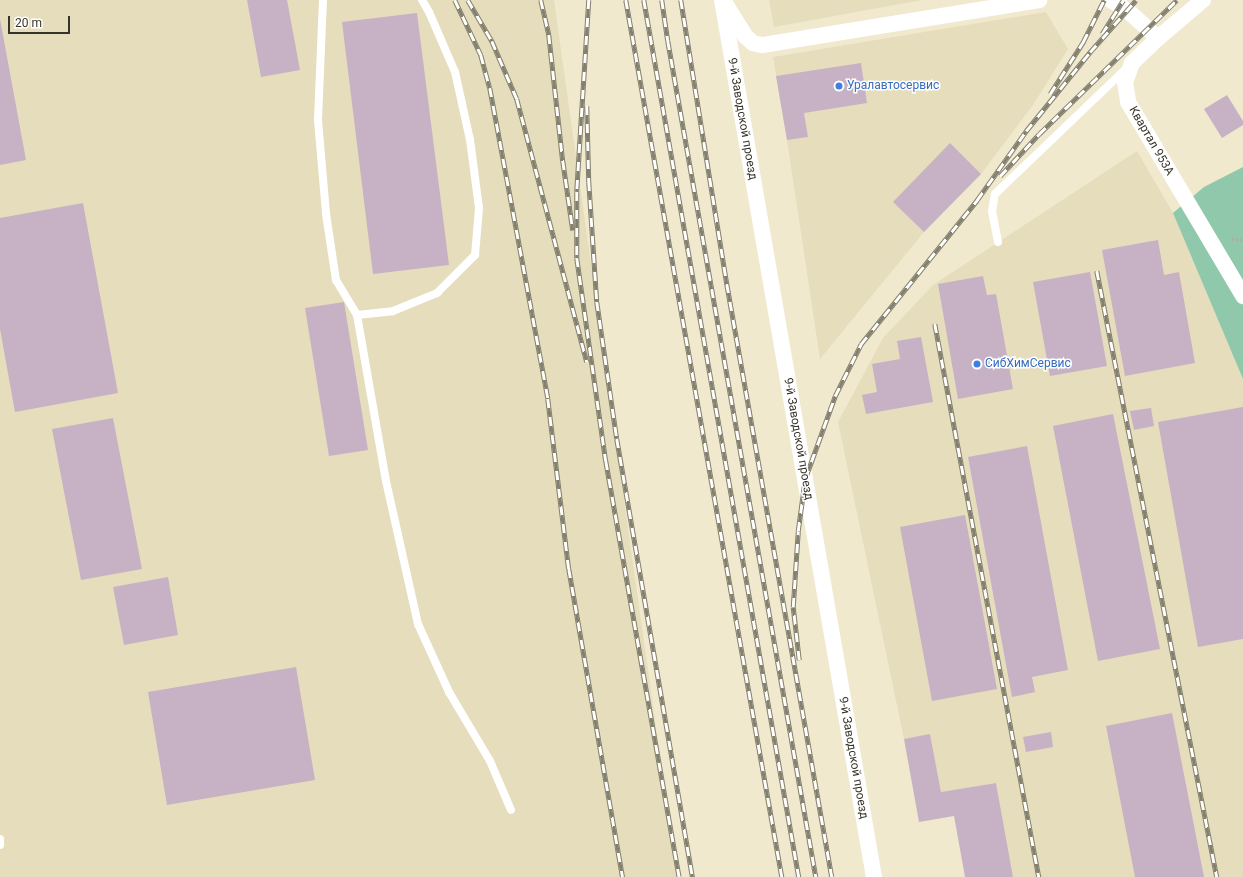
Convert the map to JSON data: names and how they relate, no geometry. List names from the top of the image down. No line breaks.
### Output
{"streets":{"street":["9-й Заводской проезд","Квартал 953А"]},"places":["Уралавтосервис","СибХимСервис"],"scale_bar":"20 m"}
